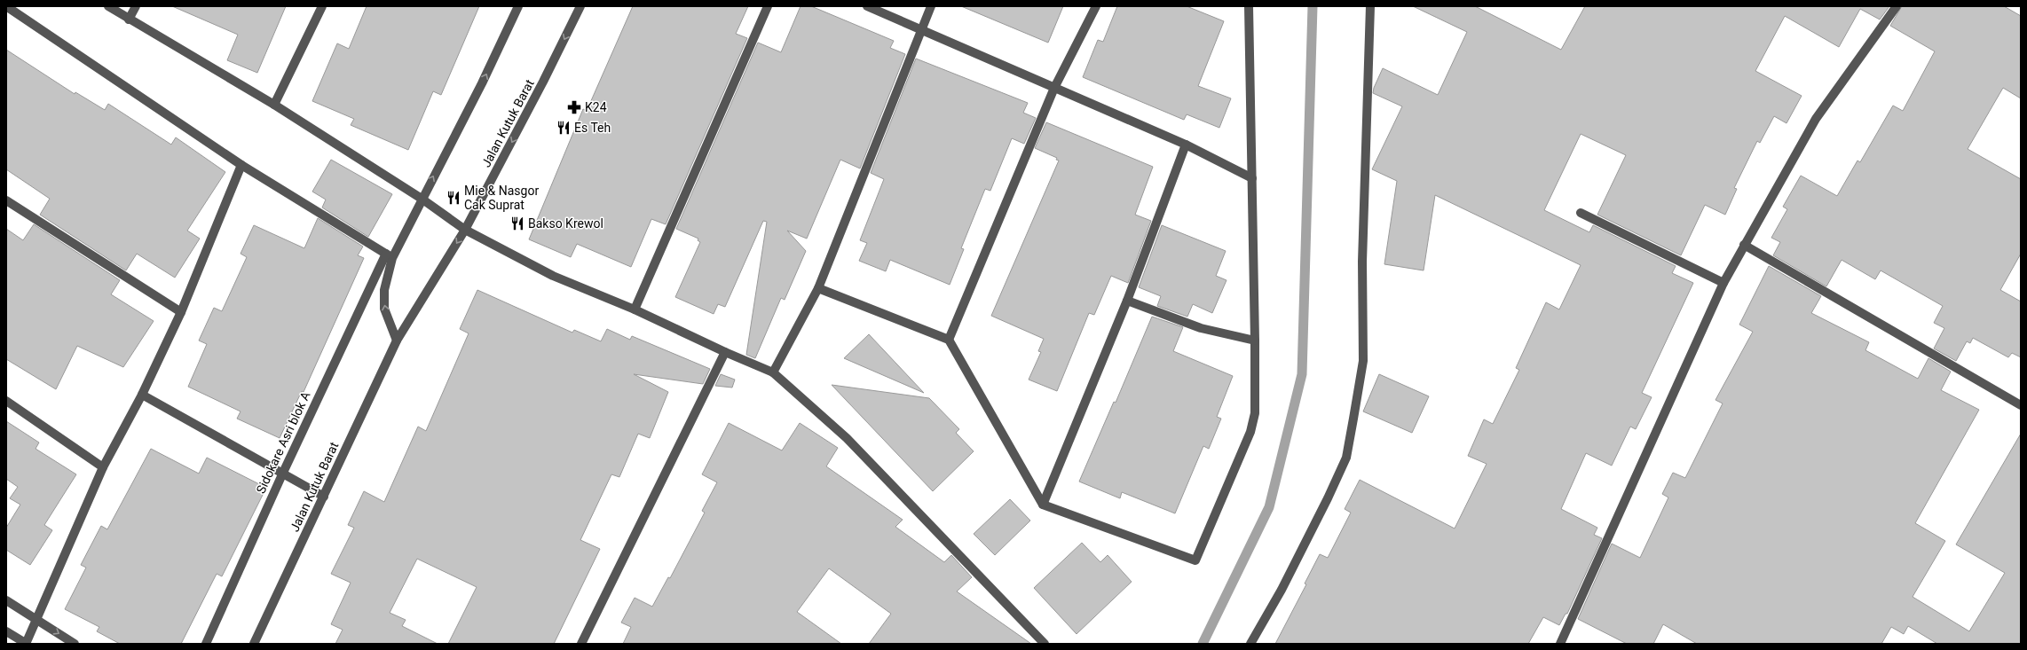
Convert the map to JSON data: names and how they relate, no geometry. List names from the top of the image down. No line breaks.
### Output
{"streets":{"street":["Jalan Kutuk Barat","Sidokare Asri blok A"]},"places":{"pharmacy":["K24"],"restaurant":["Es Teh","Mie & Nasgor Cak Suprat","Bakso Krewol"]}}
